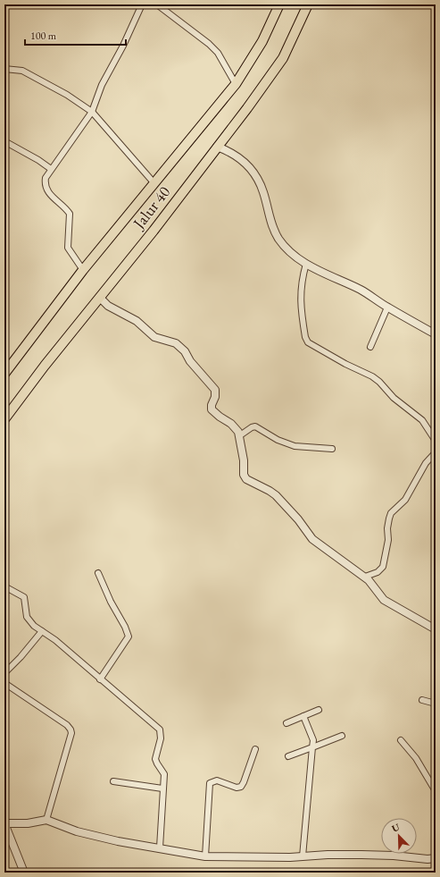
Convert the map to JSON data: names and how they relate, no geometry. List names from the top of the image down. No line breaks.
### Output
{"streets":{"highway":["Jalur 40"]},"scale_bar":"100 m","north":"top left"}
